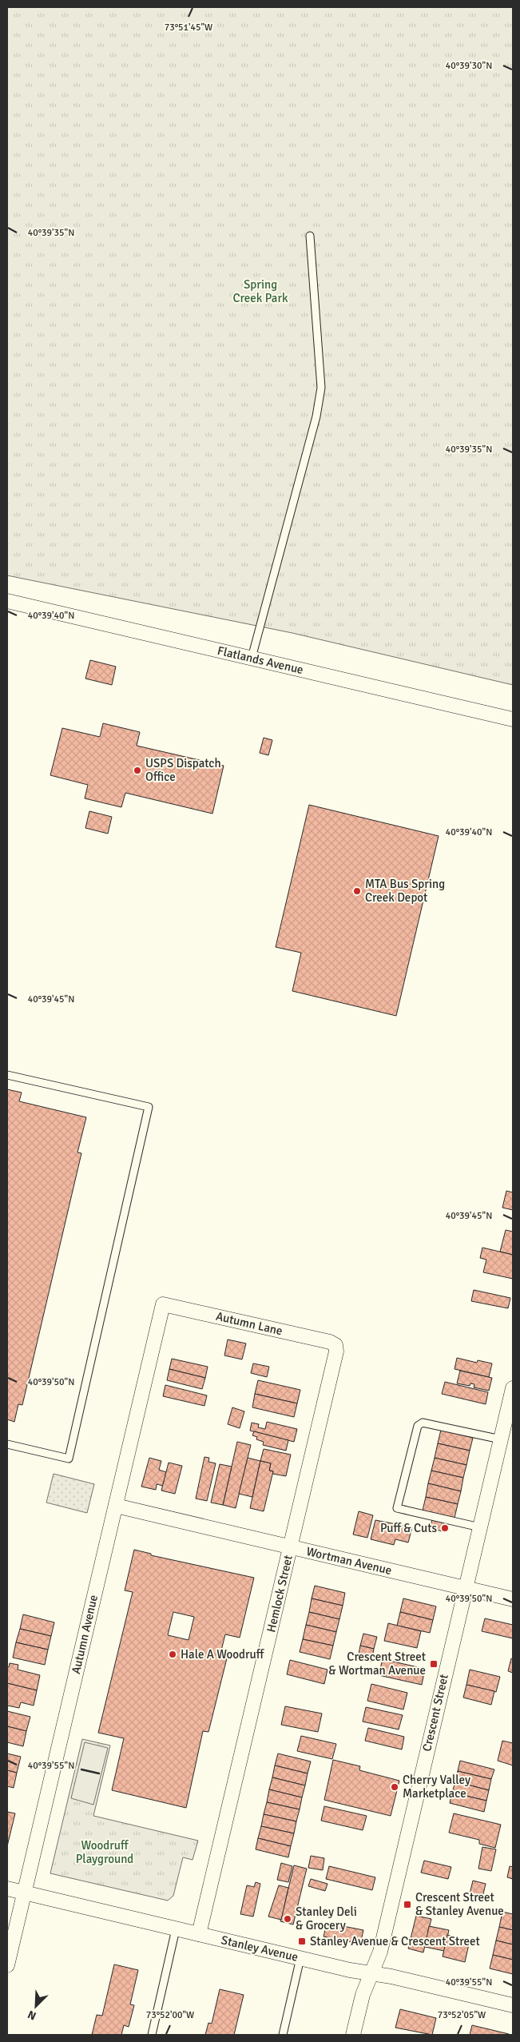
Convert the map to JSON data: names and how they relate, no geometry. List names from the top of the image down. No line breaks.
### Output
{"streets":{"street":["Flatlands Avenue","Autumn Lane","Wortman Avenue","Hemlock Street","Autumn Avenue","Crescent Street","Stanley Avenue"]},"crossings":[["Autumn Lane","Hemlock Street"],["Autumn Lane","Autumn Avenue"],["Wortman Avenue","Hemlock Street"],["Wortman Avenue","Autumn Avenue"],["Wortman Avenue","Crescent Street"],["Hemlock Street","Stanley Avenue"],["Autumn Avenue","Stanley Avenue"],["Crescent Street","Stanley Avenue"]],"parks":["Spring Creek Park","Woodruff Playground"],"places":{"other":["USPS Dispatch Office","MTA Bus Spring Creek Depot","Puff & Cuts","Hale A Woodruff","Cherry Valley Marketplace","Stanley Deli & Grocery"],"transit":["Crescent Street & Wortman Avenue","Crescent Street & Stanley Avenue","Stanley Avenue & Crescent Street"]},"north":"bottom left","coordinates":["73°51'45\"W","40°39'30\"N","40°39'35\"N","40°39'40\"N","40°39'45\"N","40°39'50\"N","40°39'55\"N","73°52'00\"W","73°52'05\"W"]}
